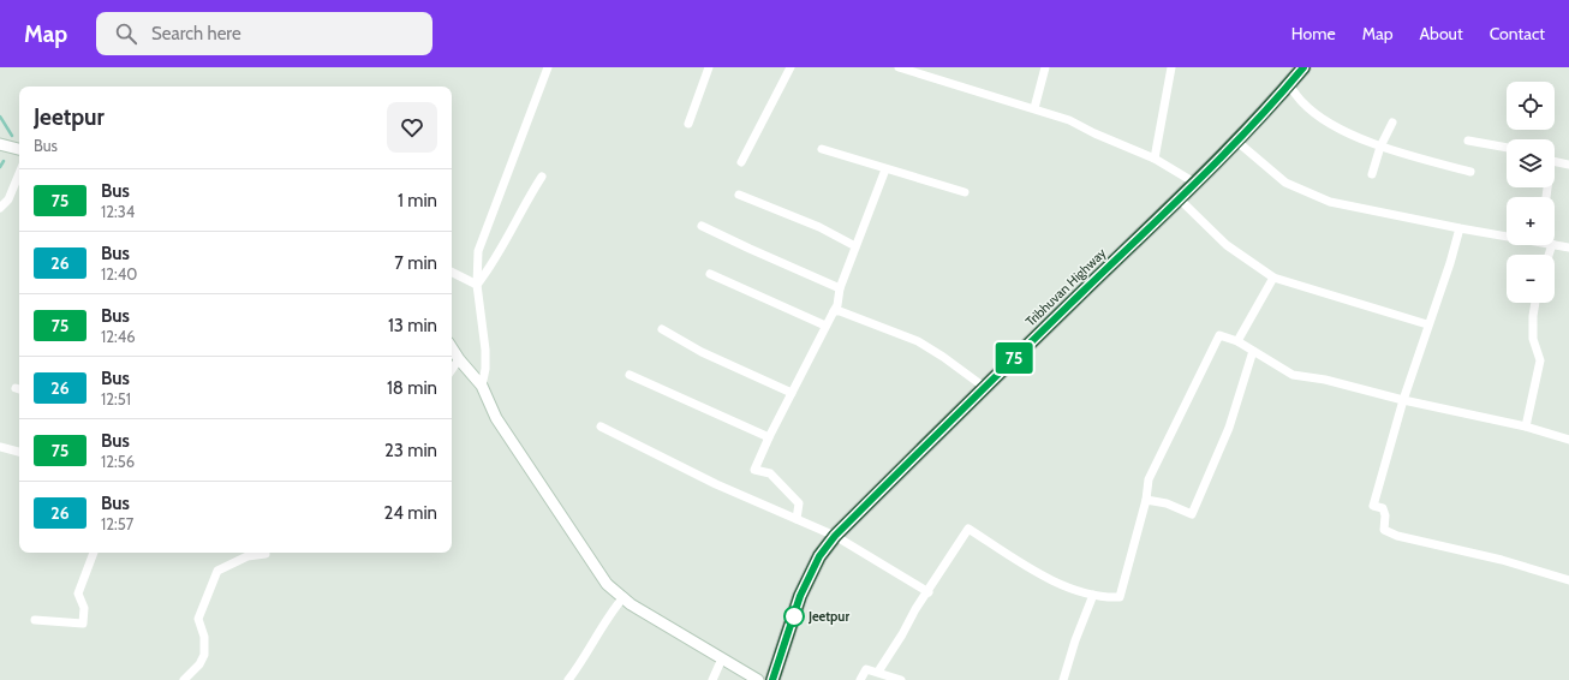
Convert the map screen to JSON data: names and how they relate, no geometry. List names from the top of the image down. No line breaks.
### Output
{"streets":{"highway":["Tribhuvan Highway"]},"places":["Jeetpur"],"lines":["bus line 75"],"page":{"header":"Map","search":"Search here","nav":["Home","Map","About","Contact"],"on_map":"75","map_buttons":["+","−"],"heading":["Jeetpur","Bus"],"list":[{"mark":"75","name":"Bus","note":"12:34","value":"1 min"},{"mark":"26","name":"Bus","note":"12:40","value":"7 min"},{"mark":"75","name":"Bus","note":"12:46","value":"13 min"},{"mark":"26","name":"Bus","note":"12:51","value":"18 min"},{"mark":"75","name":"Bus","note":"12:56","value":"23 min"},{"mark":"26","name":"Bus","note":"12:57","value":"24 min"}]}}
